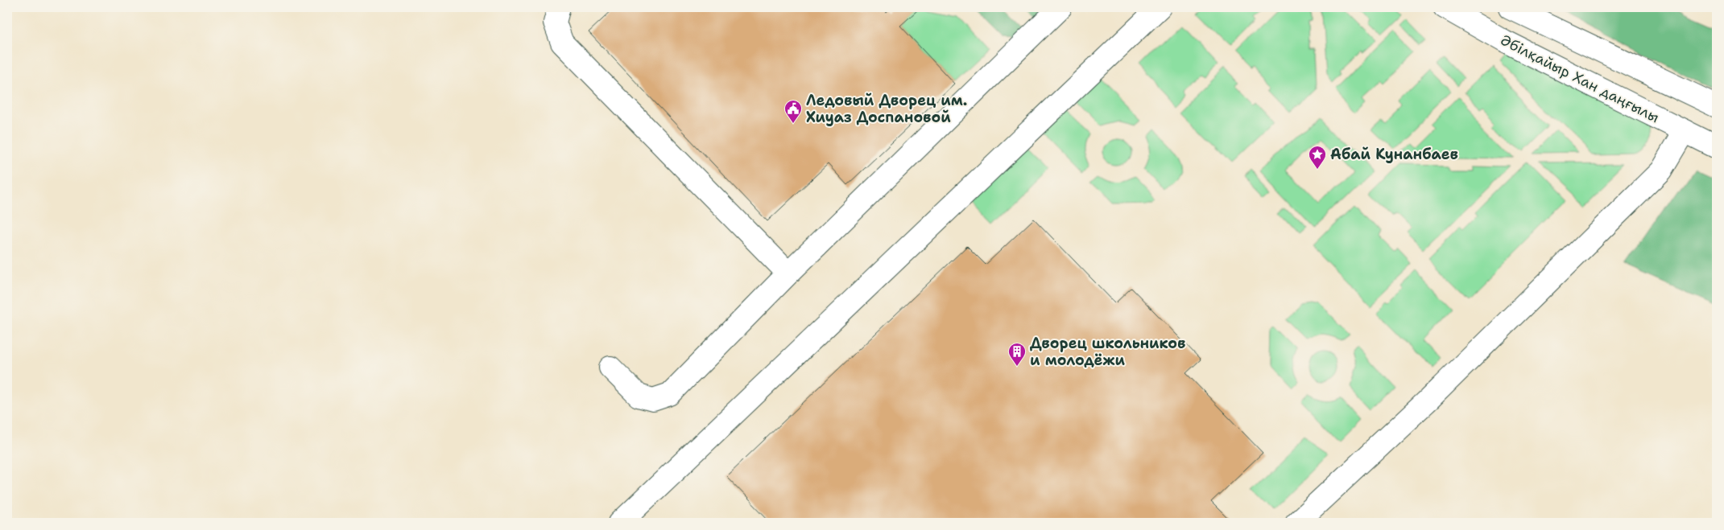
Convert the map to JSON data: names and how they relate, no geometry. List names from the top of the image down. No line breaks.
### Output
{"streets":{"street":["Әбілқайыр Хан даңғылы"]},"places":{"public building":["Ледовый Дворец им. Хиуаз Доспановой"],"place":["Абай Кунанбаев"],"building":["Дворец школьников и молодёжи"]}}
